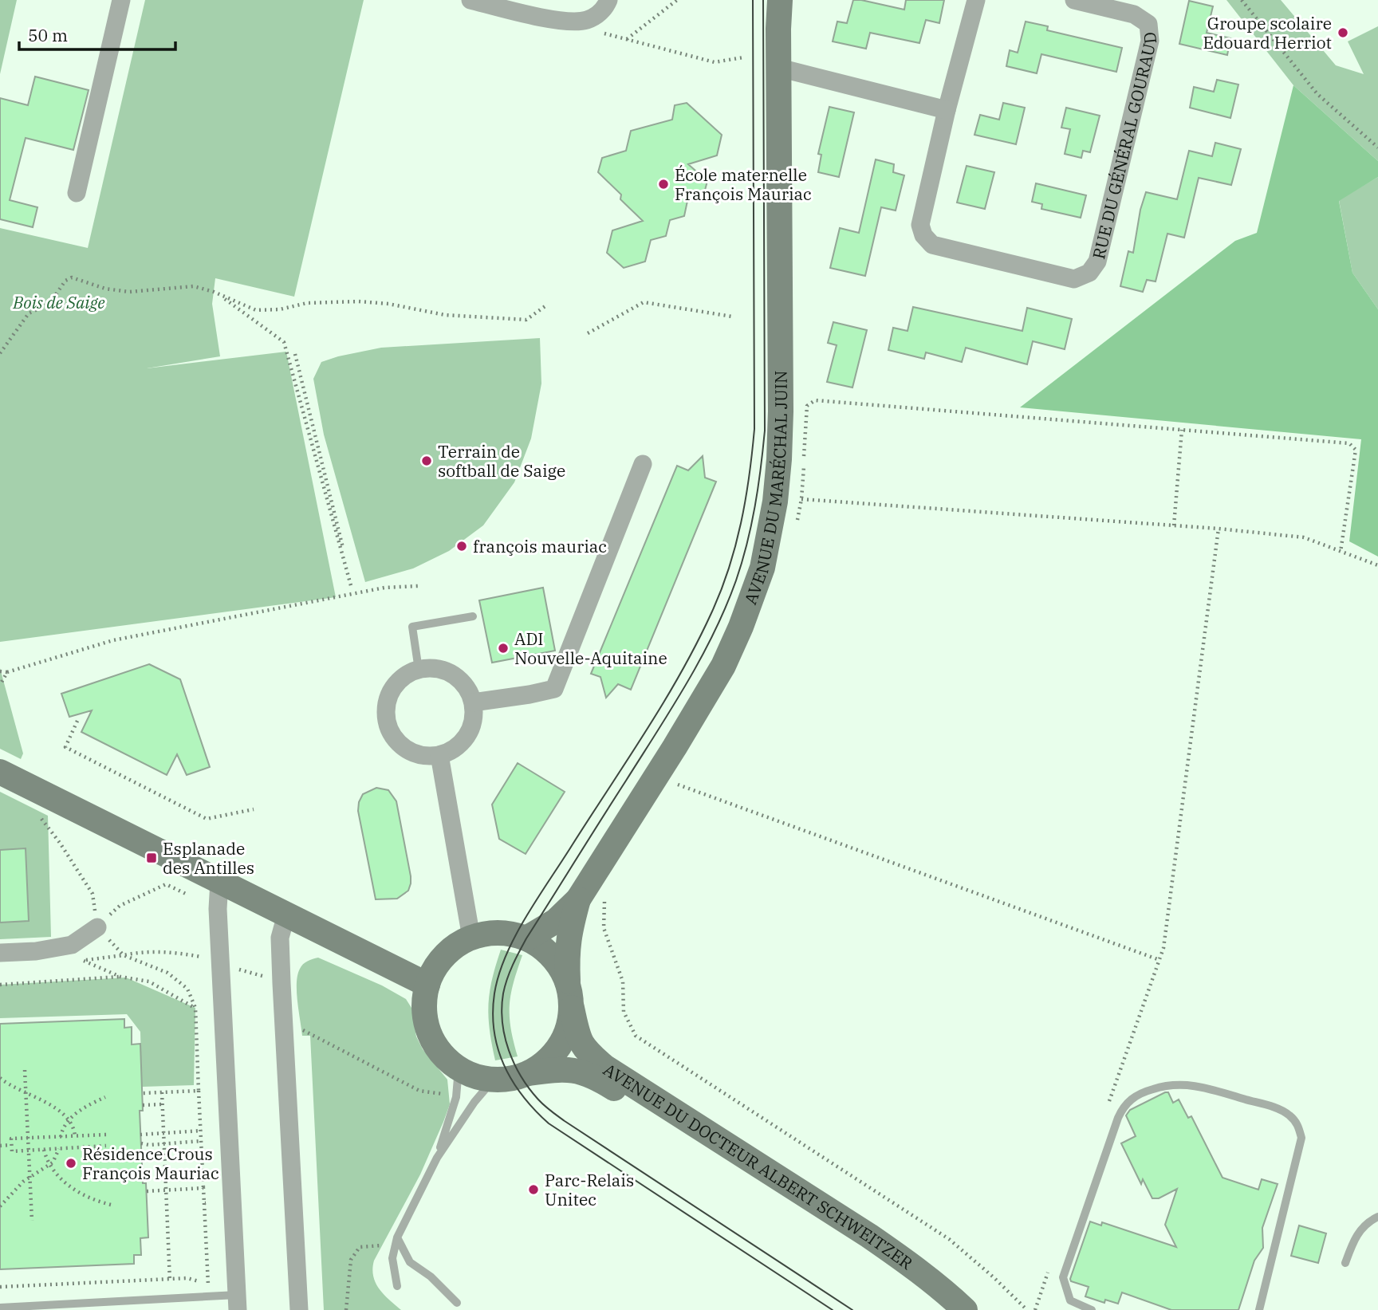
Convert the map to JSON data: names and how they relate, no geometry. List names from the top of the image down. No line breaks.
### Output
{"streets":{"main road":["AVENUE DU MARÉCHAL JUIN","AVENUE DU DOCTEUR ALBERT SCHWEITZER"],"street":["RUE DU GÉNÉRAL GOURAUD"]},"crossings":[["AVENUE DU MARÉCHAL JUIN","AVENUE DU DOCTEUR ALBERT SCHWEITZER"]],"parks":["Bois de Saige"],"places":{"other":["Groupe scolaire Edouard Herriot","École maternelle François Mauriac","Terrain de softball de Saige","françois mauriac","ADI Nouvelle-Aquitaine","Résidence Crous François Mauriac","Parc-Relais Unitec"],"transit":["Esplanade des Antilles"]},"scale_bar":"50 m"}
